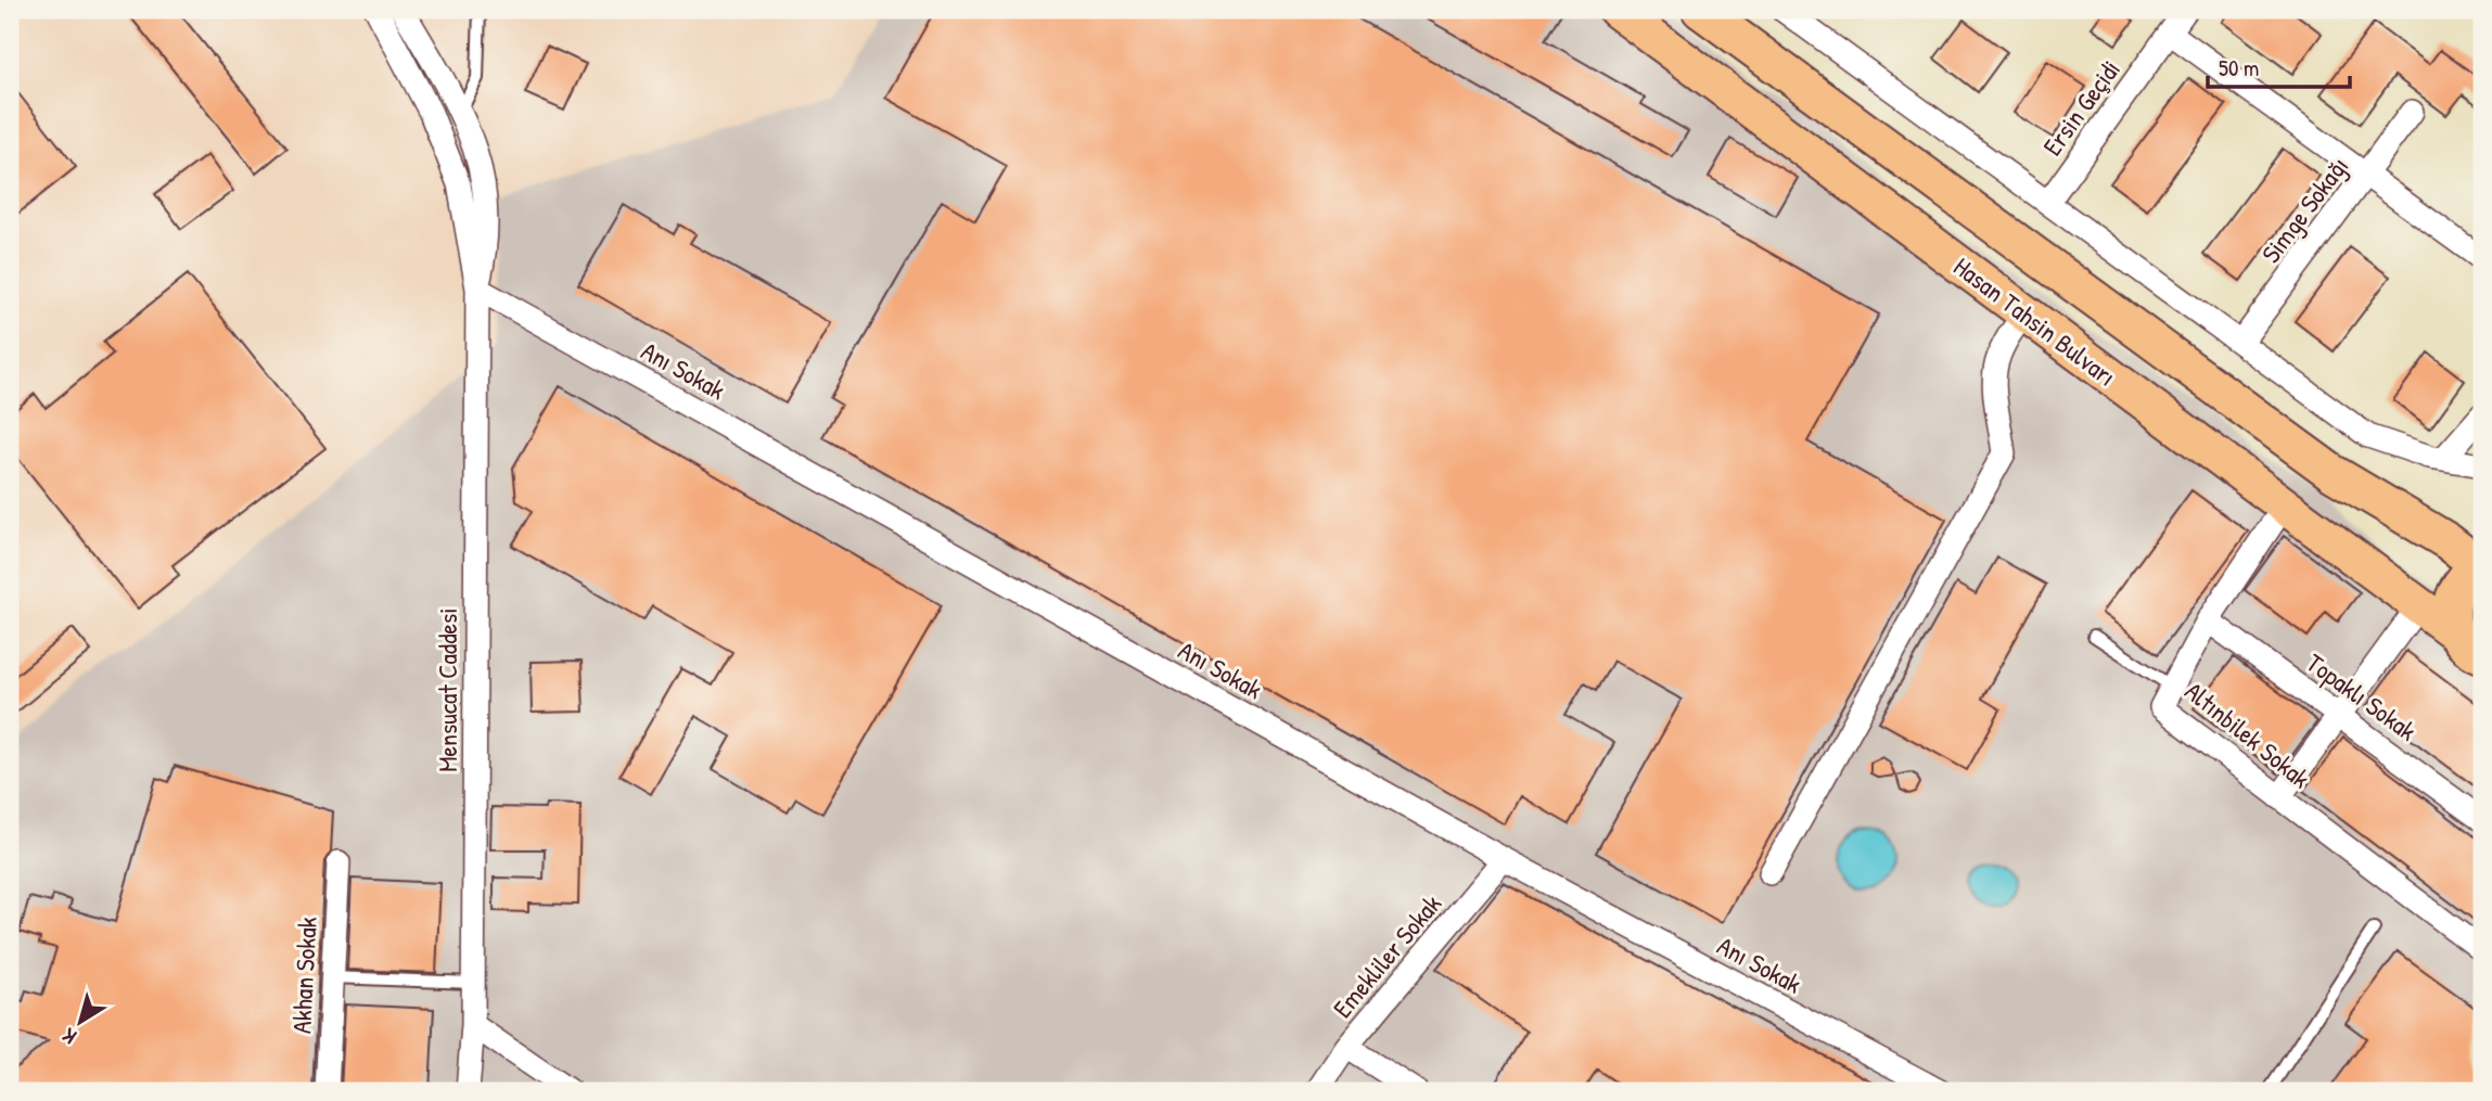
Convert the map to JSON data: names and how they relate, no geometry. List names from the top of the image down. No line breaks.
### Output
{"streets":{"main road":["Hasan Tahsin Bulvarı"],"street":["Ersin Geçidi","Simge Sokağı","Anı Sokak","Mensucat Caddesi","Topaklı Sokak","Altınbilek Sokak","Emekliler Sokak","Akhan Sokak"]},"crossings":[["Hasan Tahsin Bulvarı","Altınbilek Sokak"],["Anı Sokak","Mensucat Caddesi"],["Anı Sokak","Emekliler Sokak"],["Topaklı Sokak","Altınbilek Sokak"]],"scale_bar":"50 m","north":"bottom left"}
